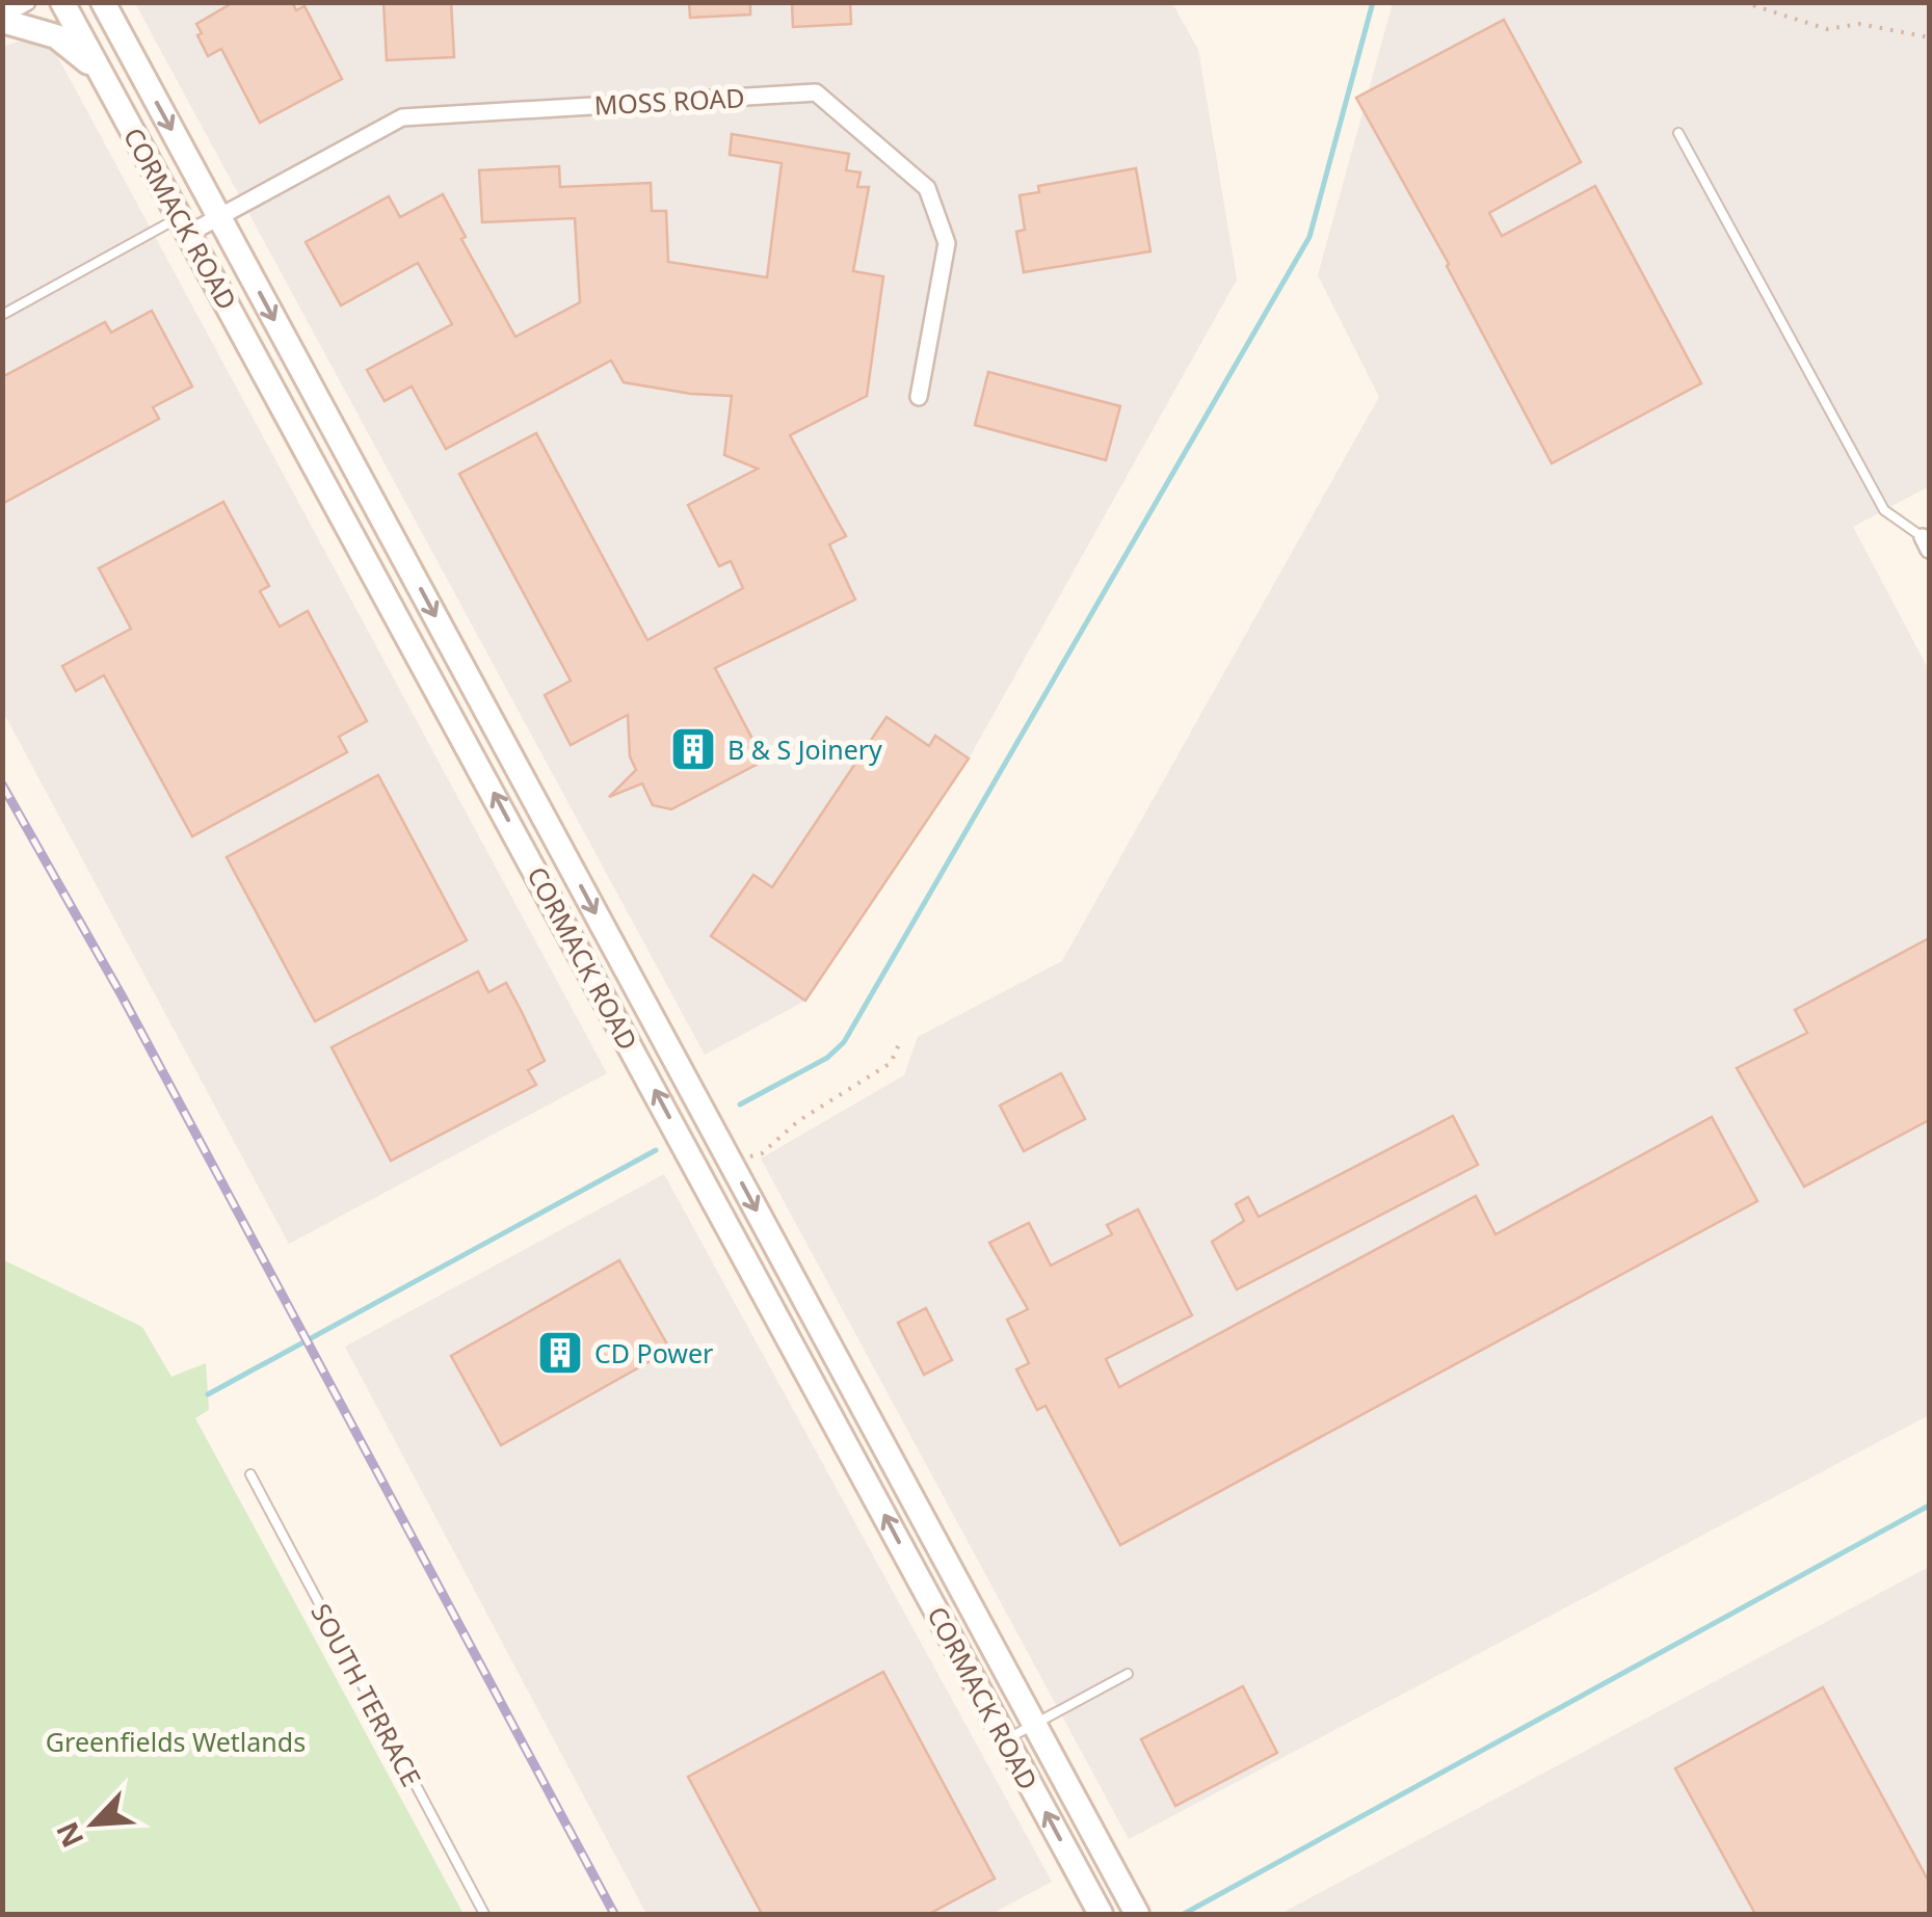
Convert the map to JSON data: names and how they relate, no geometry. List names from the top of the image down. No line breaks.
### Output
{"streets":{"street":["MOSS ROAD","CORMACK ROAD"],"lane":["SOUTH TERRACE"]},"crossings":[["MOSS ROAD","CORMACK ROAD"]],"parks":["Greenfields Wetlands"],"places":{"building":["B & S Joinery","CD Power"]},"north":"bottom left"}
